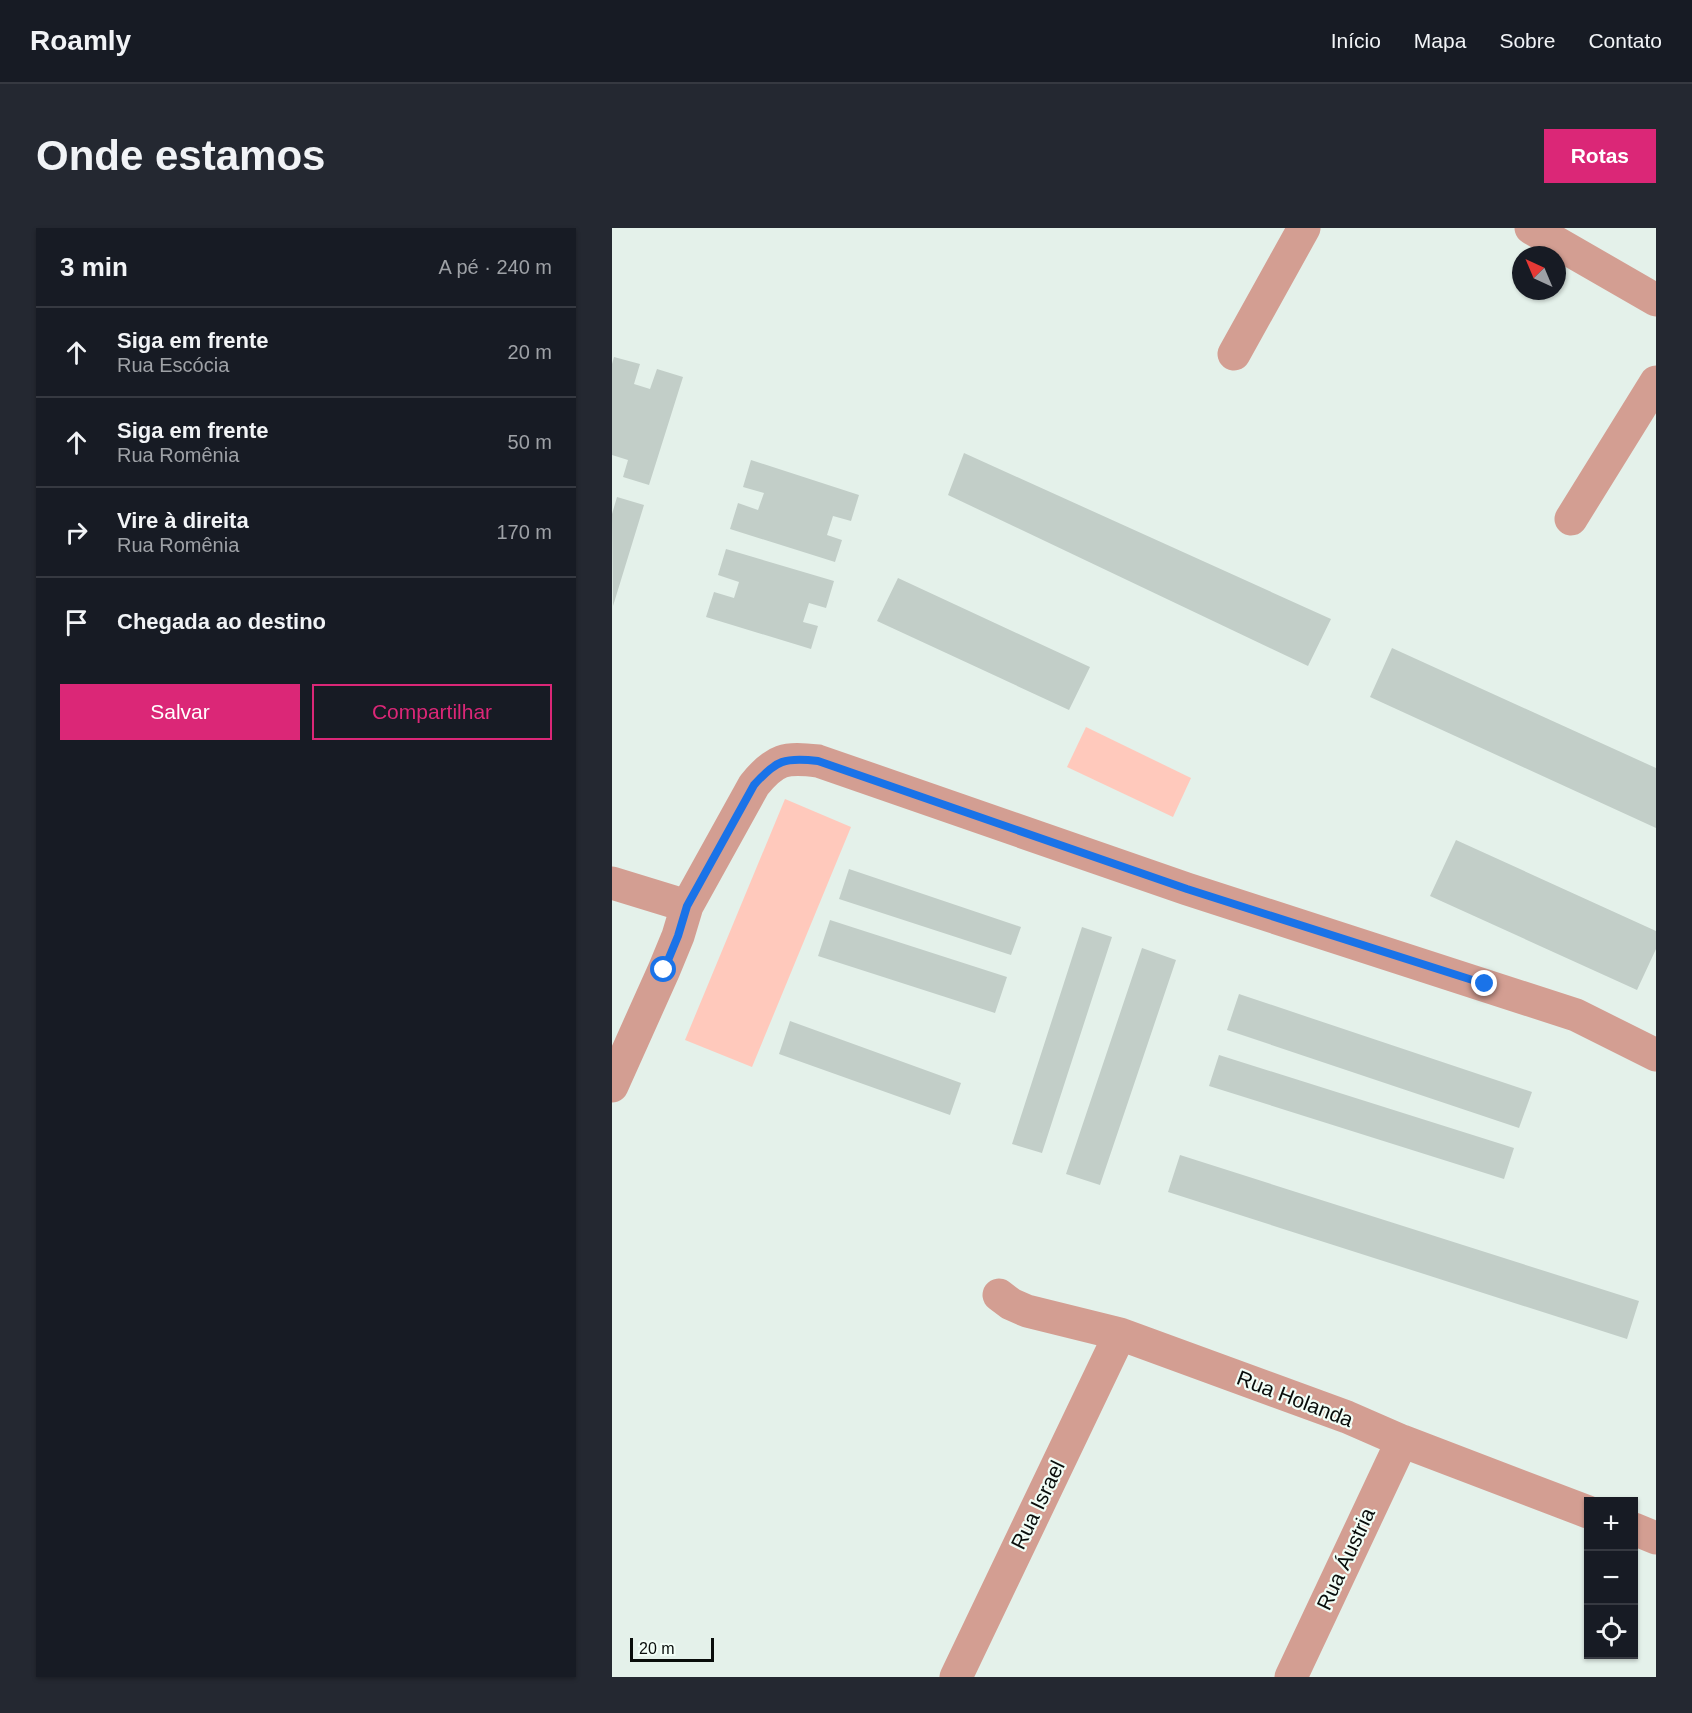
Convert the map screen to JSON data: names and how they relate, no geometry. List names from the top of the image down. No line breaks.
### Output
{"streets":{"street":["Rua Holanda","Rua Israel","Rua Áustria"]},"crossings":[["Rua Holanda","Rua Israel"],["Rua Holanda","Rua Áustria"]],"scale_bar":"20 m","north":"top left","page":{"header":"Roamly","nav":["Início","Mapa","Sobre","Contato"],"buttons":["Rotas",["Salvar","Compartilhar"]],"title":"Onde estamos","heading":["3 min","A pé · 240 m"],"list":[["Siga em frente","Rua Escócia","20 m"],["Siga em frente","Rua Romênia","50 m"],["Vire à direita","Rua Romênia","170 m"],"Chegada ao destino"],"map_buttons":["+","−"],"scale":"20 m"}}
